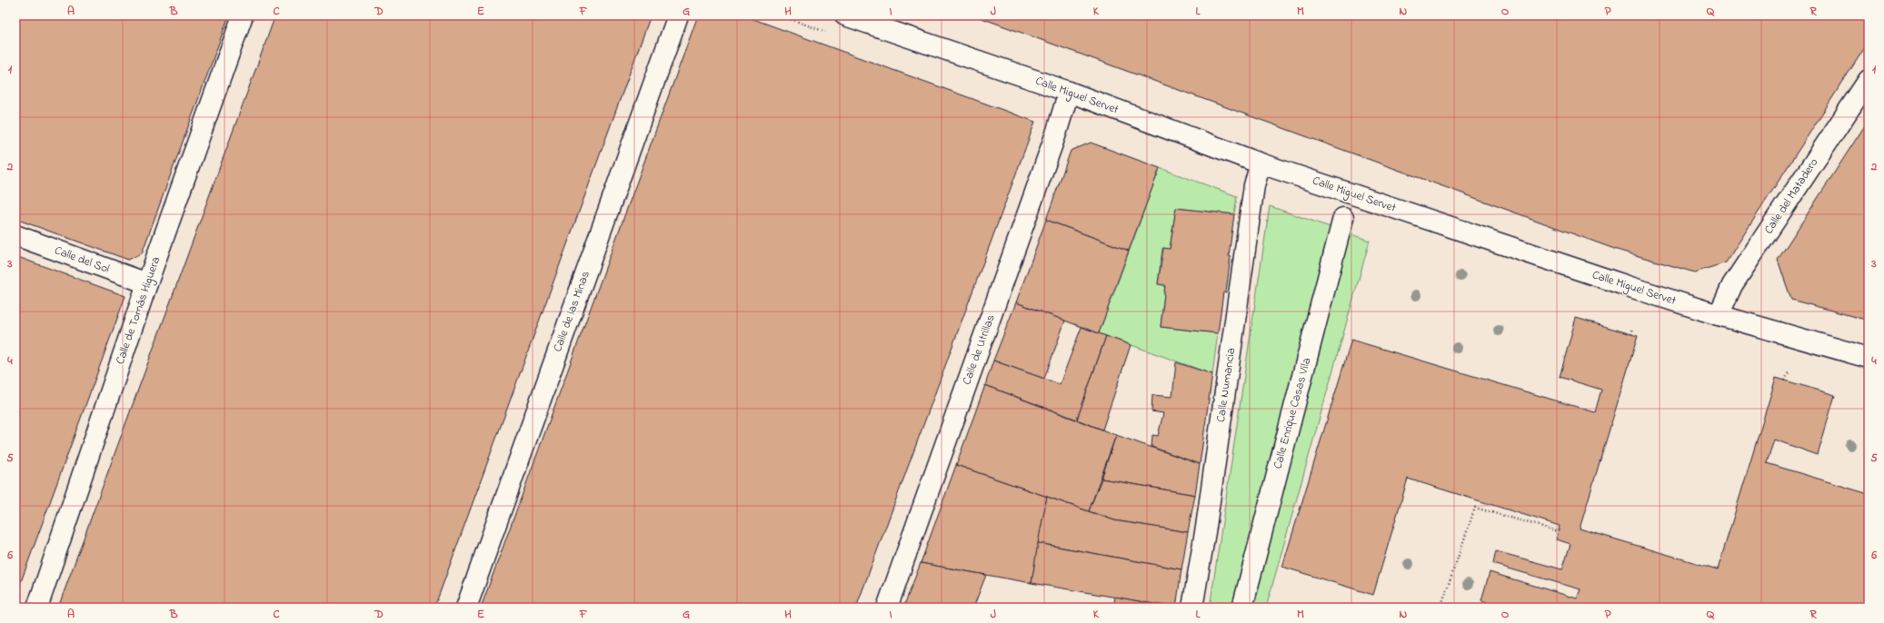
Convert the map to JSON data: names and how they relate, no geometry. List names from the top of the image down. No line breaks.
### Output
{"streets":{"street":["Calle Miguel Servet","Calle del Matadero","Calle del Sol","Calle de Tomás Higuera","Calle de las Minas","Calle de Utrillas","Calle Numancia","Calle Enrique Casas Vila"]},"crossings":[["Calle Miguel Servet","Calle del Matadero"],["Calle Miguel Servet","Calle de Utrillas"],["Calle Miguel Servet","Calle Numancia"],["Calle del Sol","Calle de Tomás Higuera"]],"grid":{"columns":["A","B","C","D","E","F","G","H","I","J","K","L","M","N","O","P","Q","R"],"rows":["1","2","3","4","5","6"]}}
